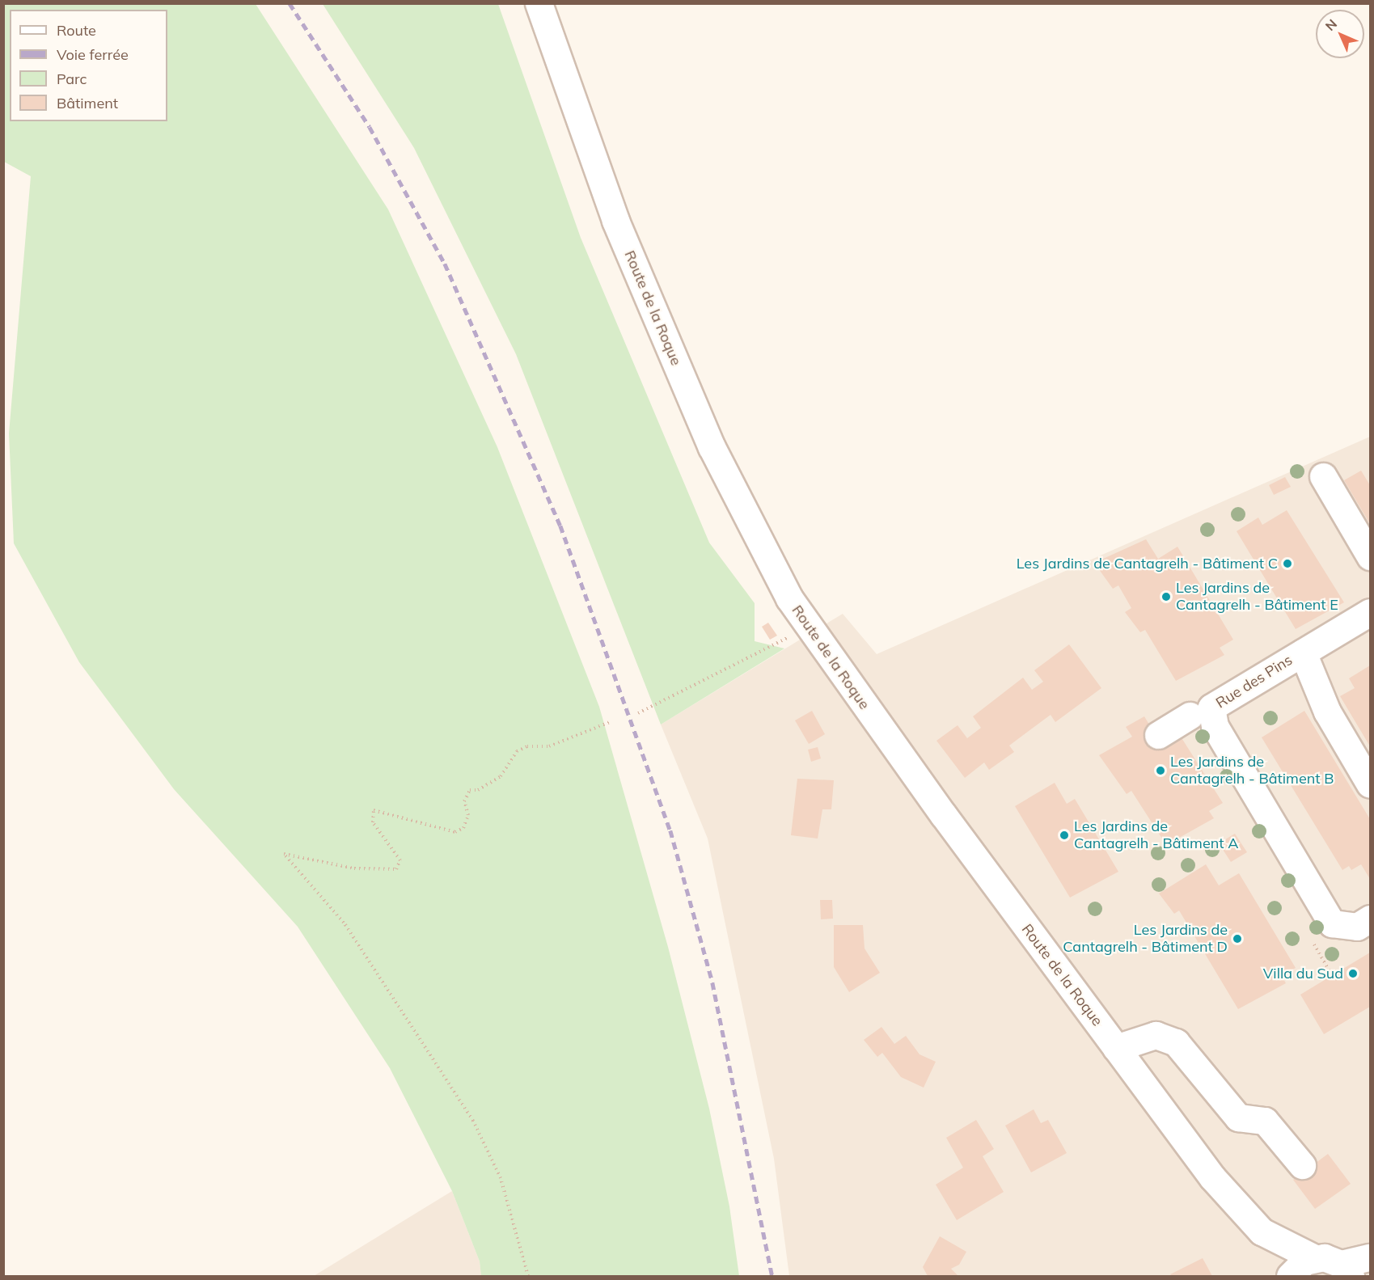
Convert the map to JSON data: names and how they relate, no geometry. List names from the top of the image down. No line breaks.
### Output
{"streets":{"street":["Route de la Roque","Rue des Pins"]},"places":["Les Jardins de Cantagrelh - Bâtiment C","Les Jardins de Cantagrelh - Bâtiment E","Les Jardins de Cantagrelh - Bâtiment B","Les Jardins de Cantagrelh - Bâtiment A","Les Jardins de Cantagrelh - Bâtiment D","Villa du Sud"],"legend":["Route","Voie ferrée","Parc","Bâtiment"],"north":"top left"}
